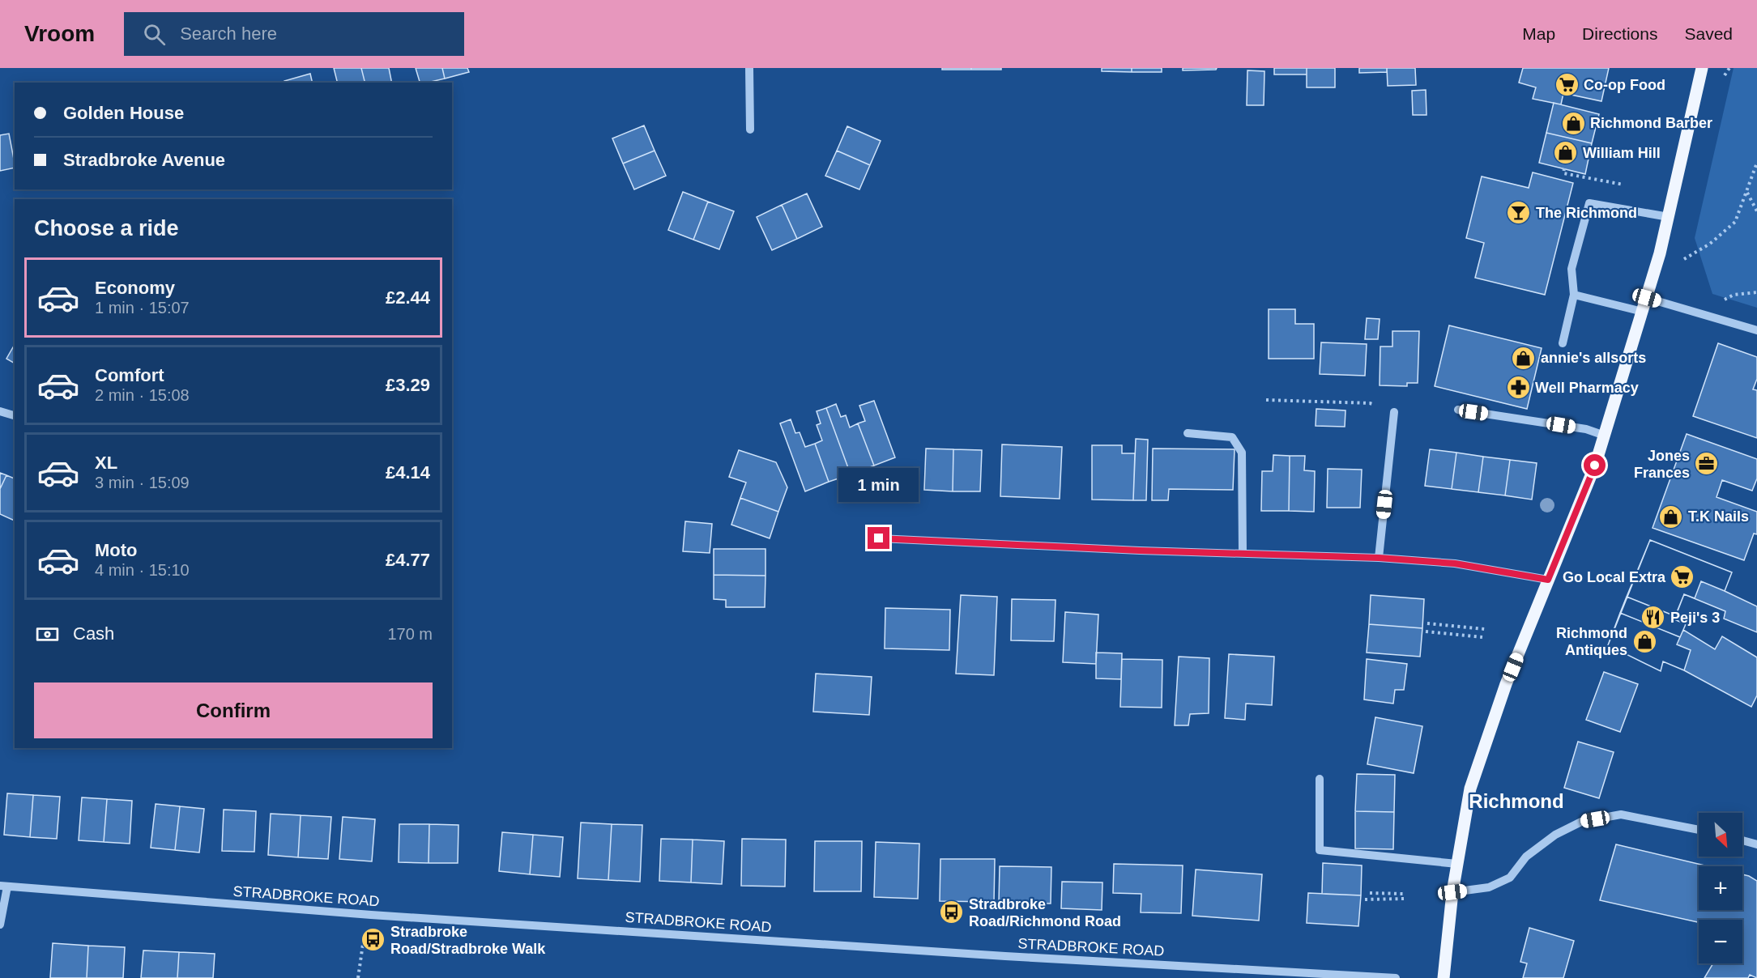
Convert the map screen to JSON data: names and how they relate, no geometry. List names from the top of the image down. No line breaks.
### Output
{"streets":{"street":["STRADBROKE ROAD"]},"districts":["Richmond"],"places":{"supermarket":["Co-op Food","Go Local Extra"],"shop":["Richmond Barber","William Hill","annie's allsorts","T.K Nails","Richmond Antiques"],"bar":["The Richmond"],"pharmacy":["Well Pharmacy"],"office":["Jones Frances"],"restaurant":["Peji's 3"],"bus stop":["Stradbroke Road/Richmond Road","Stradbroke Road/Stradbroke Walk"]},"north":"bottom right","page":{"header":"Vroom","search":"Search here","nav":["Map","Directions","Saved"],"banner":["Golden House","Stradbroke Avenue"],"heading":"Choose a ride","list":[{"name":"Economy","note":"1 min · 15:07","value":"£2.44"},{"name":"Comfort","note":"2 min · 15:08","value":"£3.29"},{"name":"XL","note":"3 min · 15:09","value":"£4.14"},{"name":"Moto","note":"4 min · 15:10","value":"£4.77"}],"bubble":"1 min","pay":["Cash","170 m"],"buttons":"Confirm","map_buttons":["+","−"]}}
